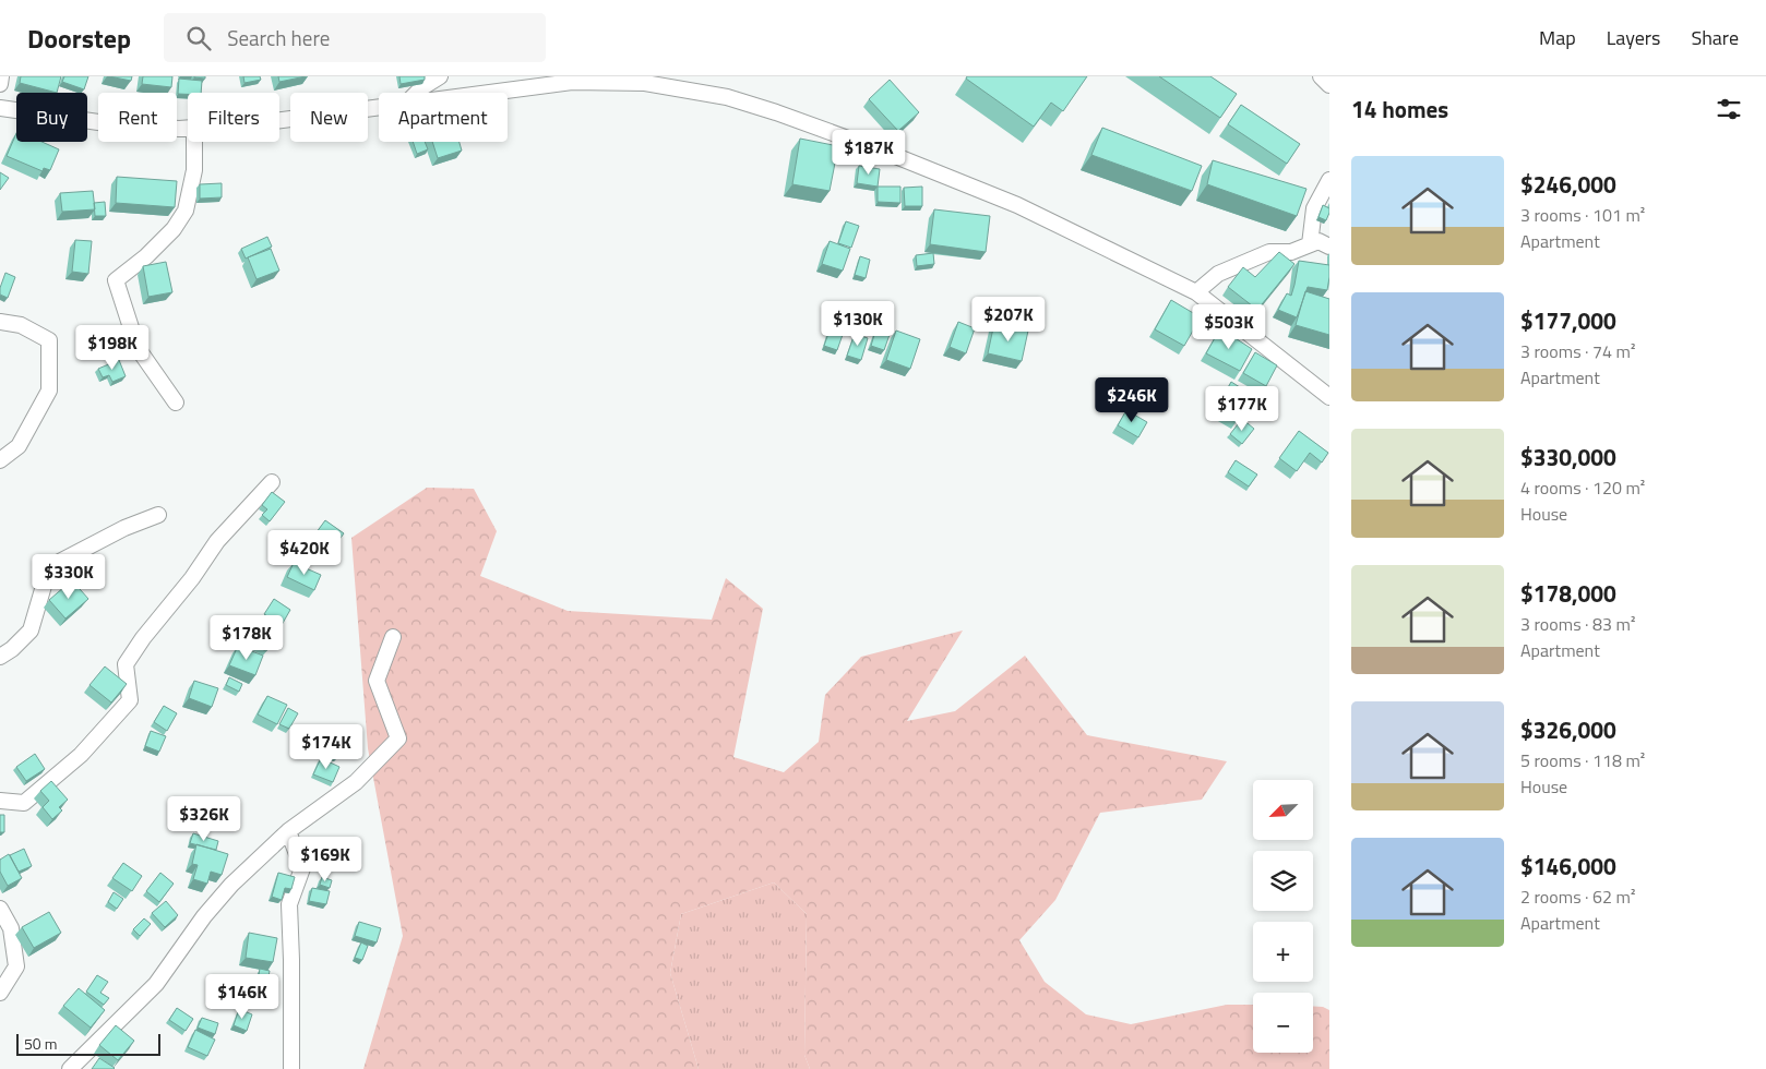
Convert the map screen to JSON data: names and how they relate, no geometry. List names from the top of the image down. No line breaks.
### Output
{"scale_bar":"50 m","north":"bottom left","page":{"header":"Doorstep","search":"Search here","nav":["Map","Layers","Share"],"heading":"14 homes","chip":["Buy","Rent","Filters","New","Apartment"],"price":["$187K","$207K","$130K","$503K","$198K","$246K","$177K","$420K","$330K","$178K","$174K","$326K","$169K","$146K"],"list":[{"name":"$246,000","note":"3 rooms · 101 m² · Apartment"},{"name":"$177,000","note":"3 rooms · 74 m² · Apartment"},{"name":"$330,000","note":"4 rooms · 120 m² · House"},{"name":"$178,000","note":"3 rooms · 83 m² · Apartment"},{"name":"$326,000","note":"5 rooms · 118 m² · House"},{"name":"$146,000","note":"2 rooms · 62 m² · Apartment"}],"map_buttons":["+","−"],"scale":"50 m"}}
